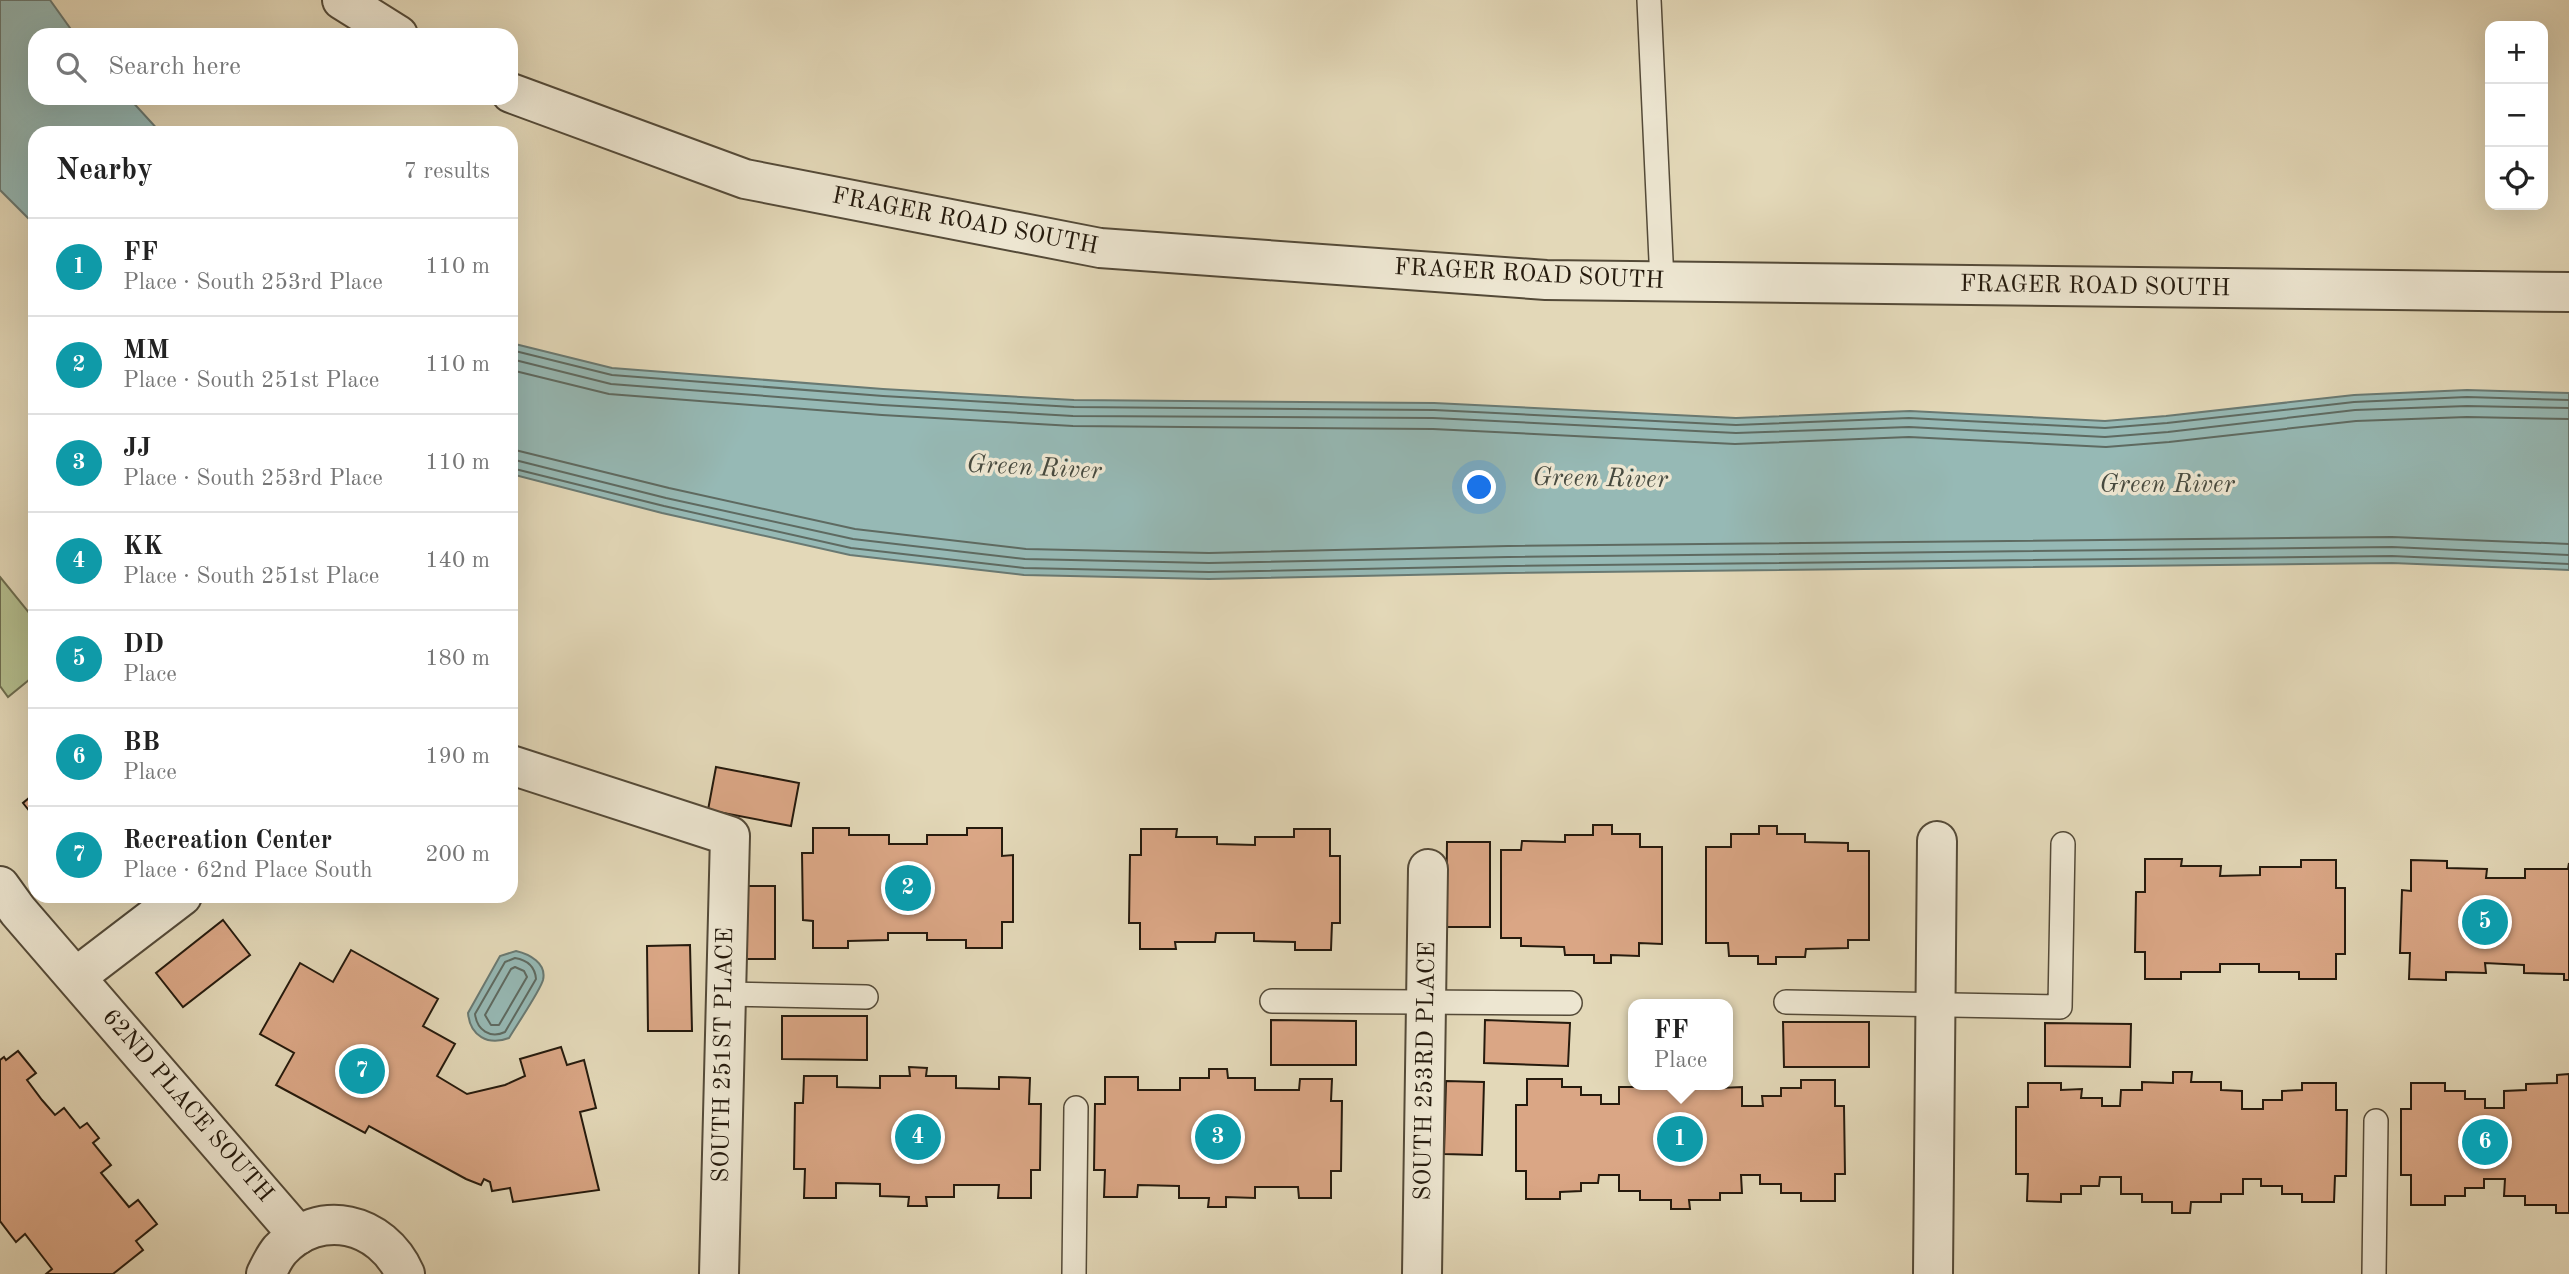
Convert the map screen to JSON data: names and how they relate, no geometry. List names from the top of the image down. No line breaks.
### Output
{"streets":{"street":["FRAGER ROAD SOUTH","SOUTH 251ST PLACE","SOUTH 253RD PLACE","62ND PLACE SOUTH"]},"water":["Green River"],"page":{"map_buttons":["+","−"],"search":"Search here","heading":["Nearby","7 results"],"list":[{"mark":"1","name":"FF","note":"Place · South 253rd Place","value":"110 m"},{"mark":"2","name":"MM","note":"Place · South 251st Place","value":"110 m"},{"mark":"3","name":"JJ","note":"Place · South 253rd Place","value":"110 m"},{"mark":"4","name":"KK","note":"Place · South 251st Place","value":"140 m"},{"mark":"5","name":"DD","note":"Place","value":"180 m"},{"mark":"6","name":"BB","note":"Place","value":"190 m"},{"mark":"7","name":"Recreation Center","note":"Place · 62nd Place South","value":"200 m"}],"pins":["2","5","7","3","4","1","6"],"popup":["FF","Place"]}}
